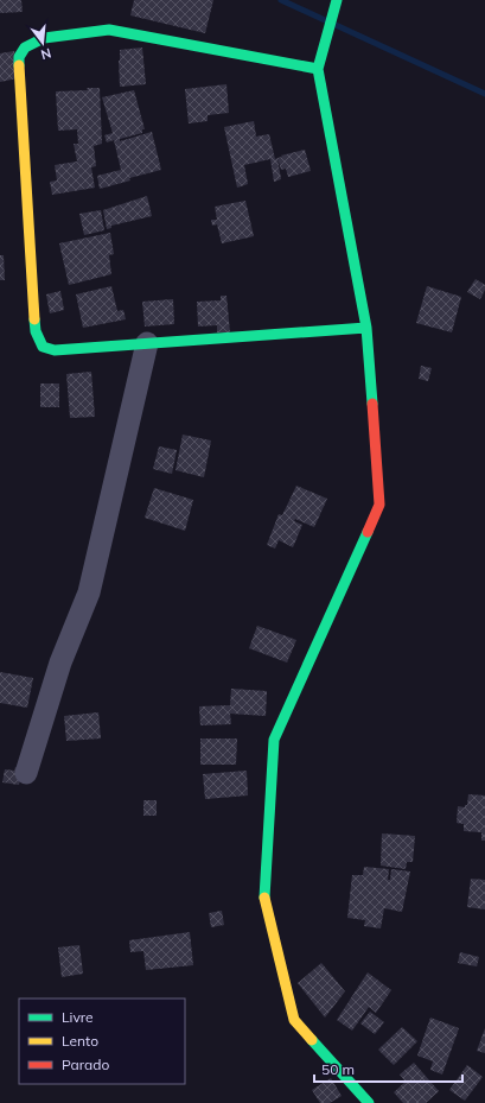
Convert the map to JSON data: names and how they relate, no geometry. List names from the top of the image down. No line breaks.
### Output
{"legend":["Livre","Lento","Parado"],"scale_bar":"50 m","north":"bottom"}
